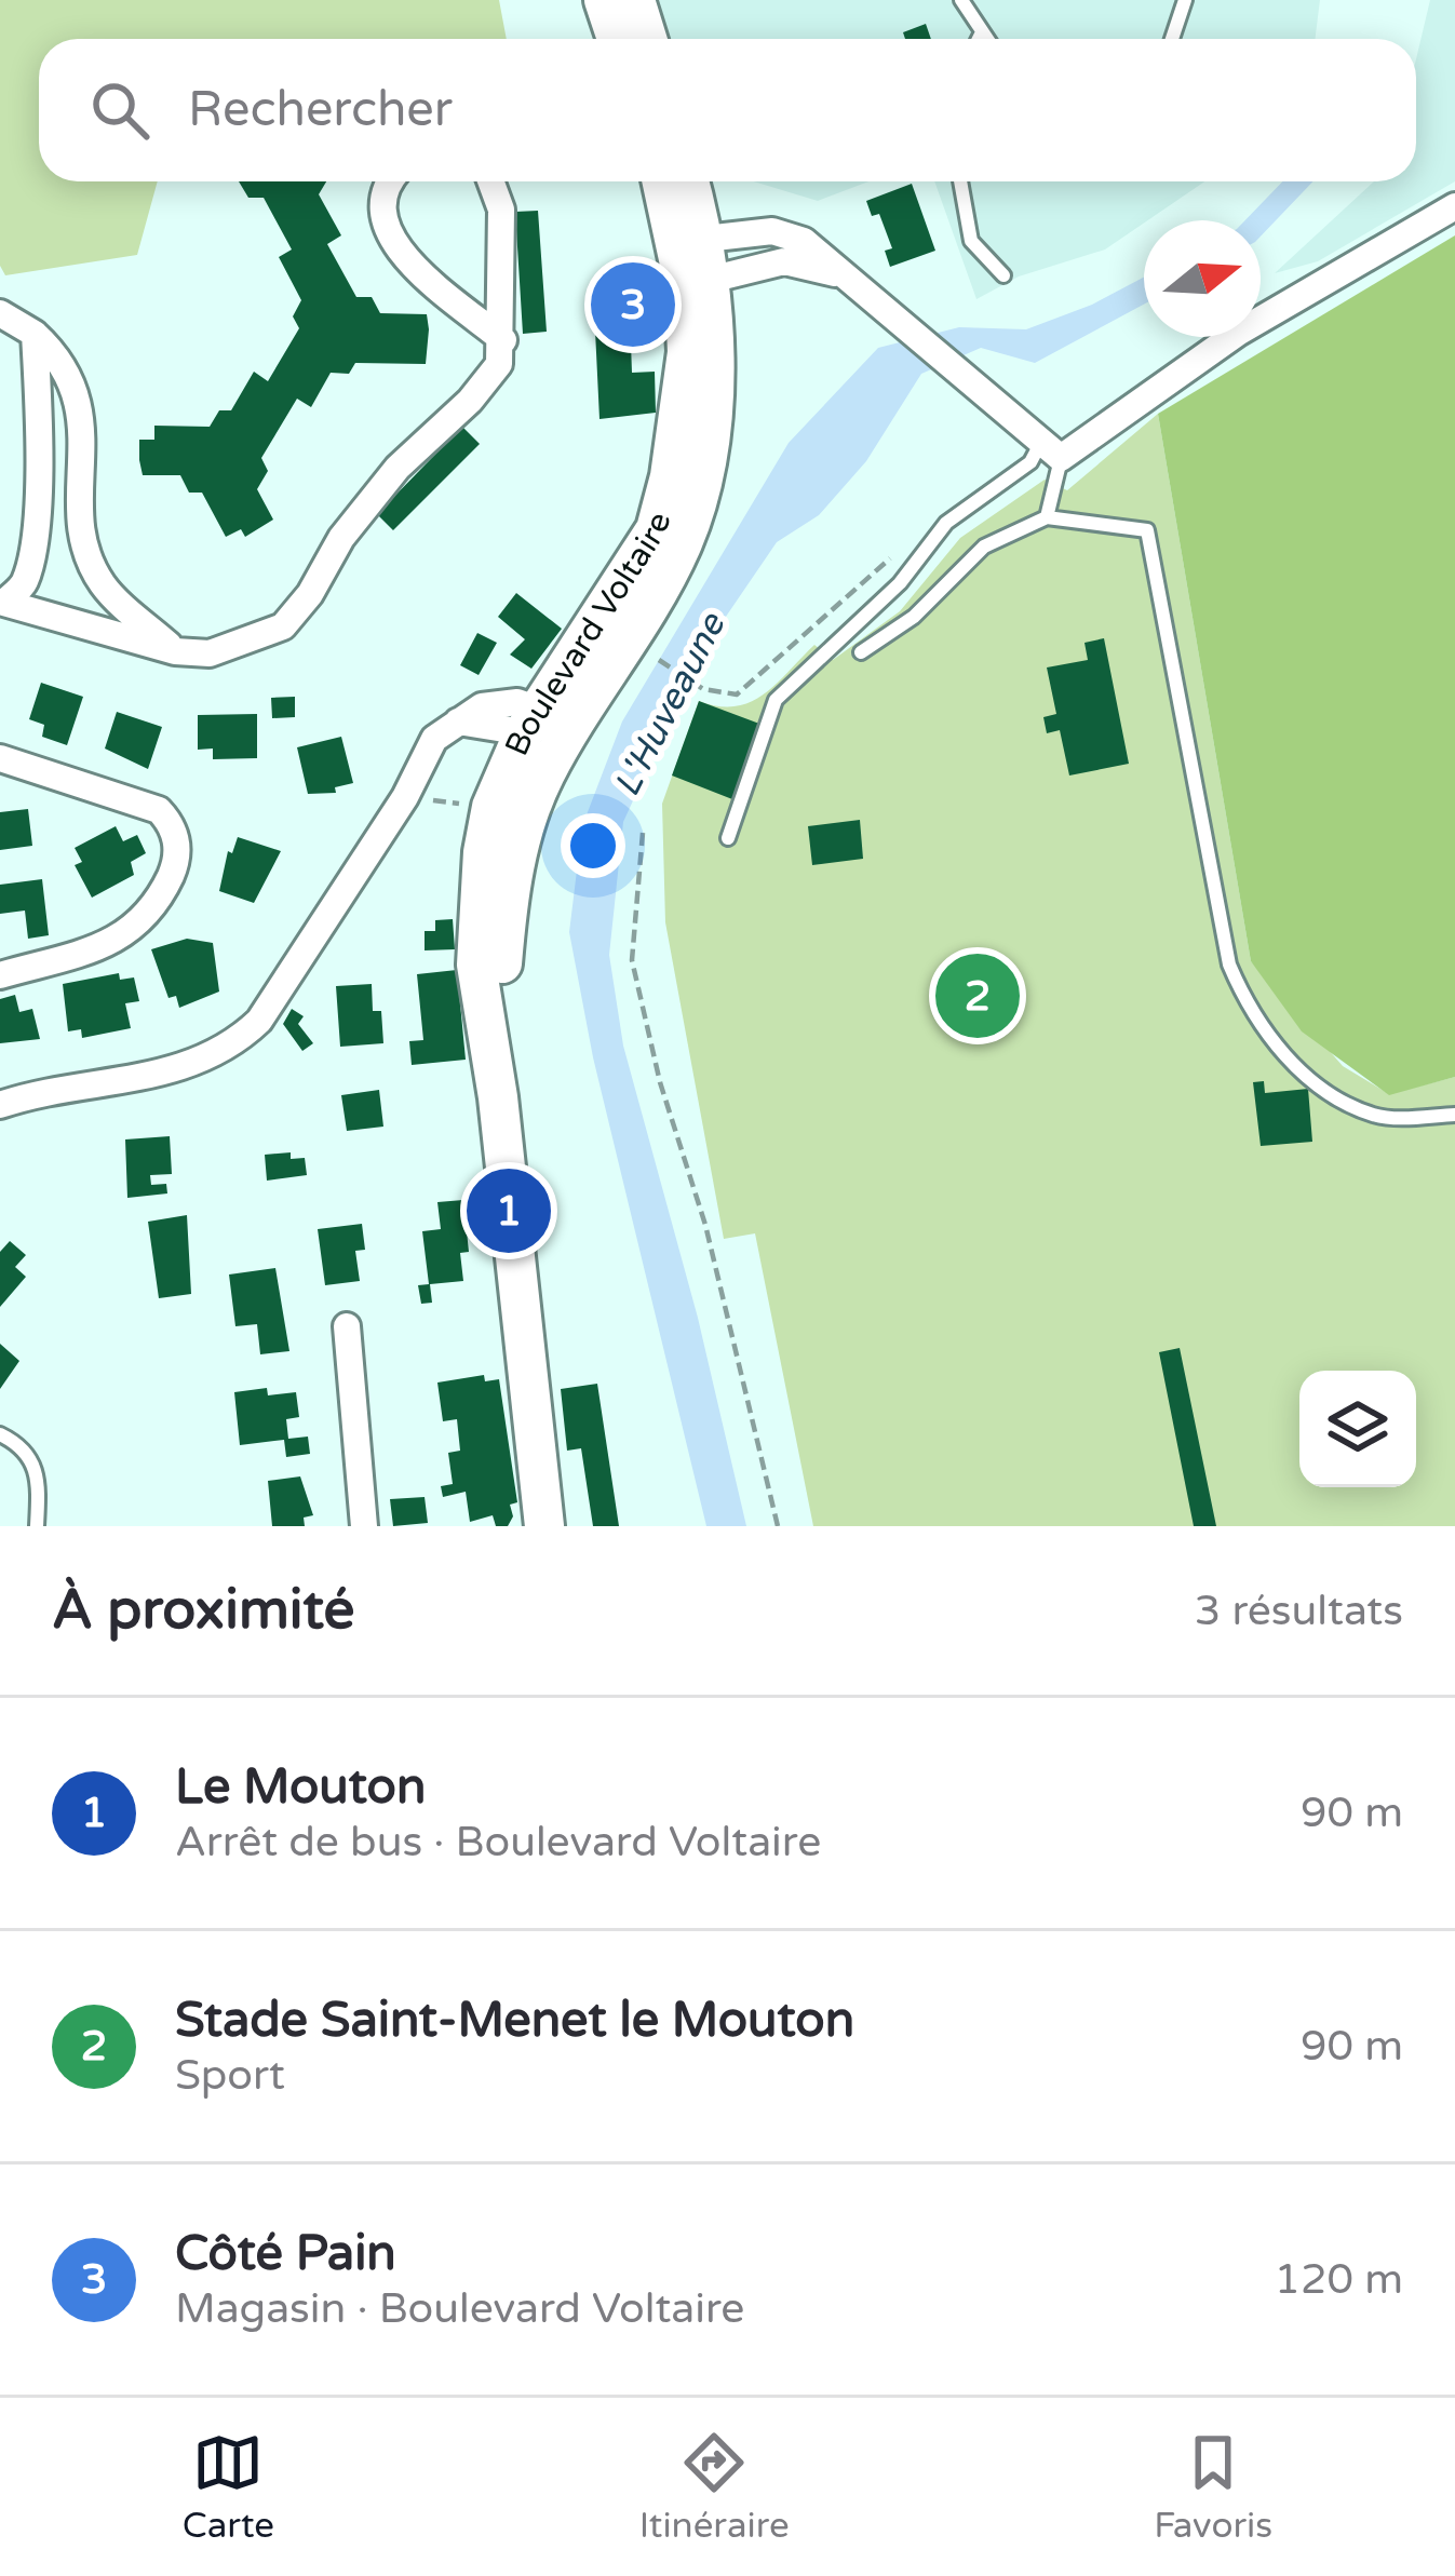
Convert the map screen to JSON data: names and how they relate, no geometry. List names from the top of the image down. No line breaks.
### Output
{"streets":{"main road":["Boulevard Voltaire"]},"water":["L'Huveaune"],"north":"right","page":{"search":"Rechercher","pins":["3","2","1"],"heading":["À proximité","3 résultats"],"list":[{"mark":"1","name":"Le Mouton","note":"Arrêt de bus · Boulevard Voltaire","value":"90 m"},{"mark":"2","name":"Stade Saint-Menet le Mouton","note":"Sport","value":"90 m"},{"mark":"3","name":"Côté Pain","note":"Magasin · Boulevard Voltaire","value":"120 m"}],"nav":["Carte","Itinéraire","Favoris"]}}
